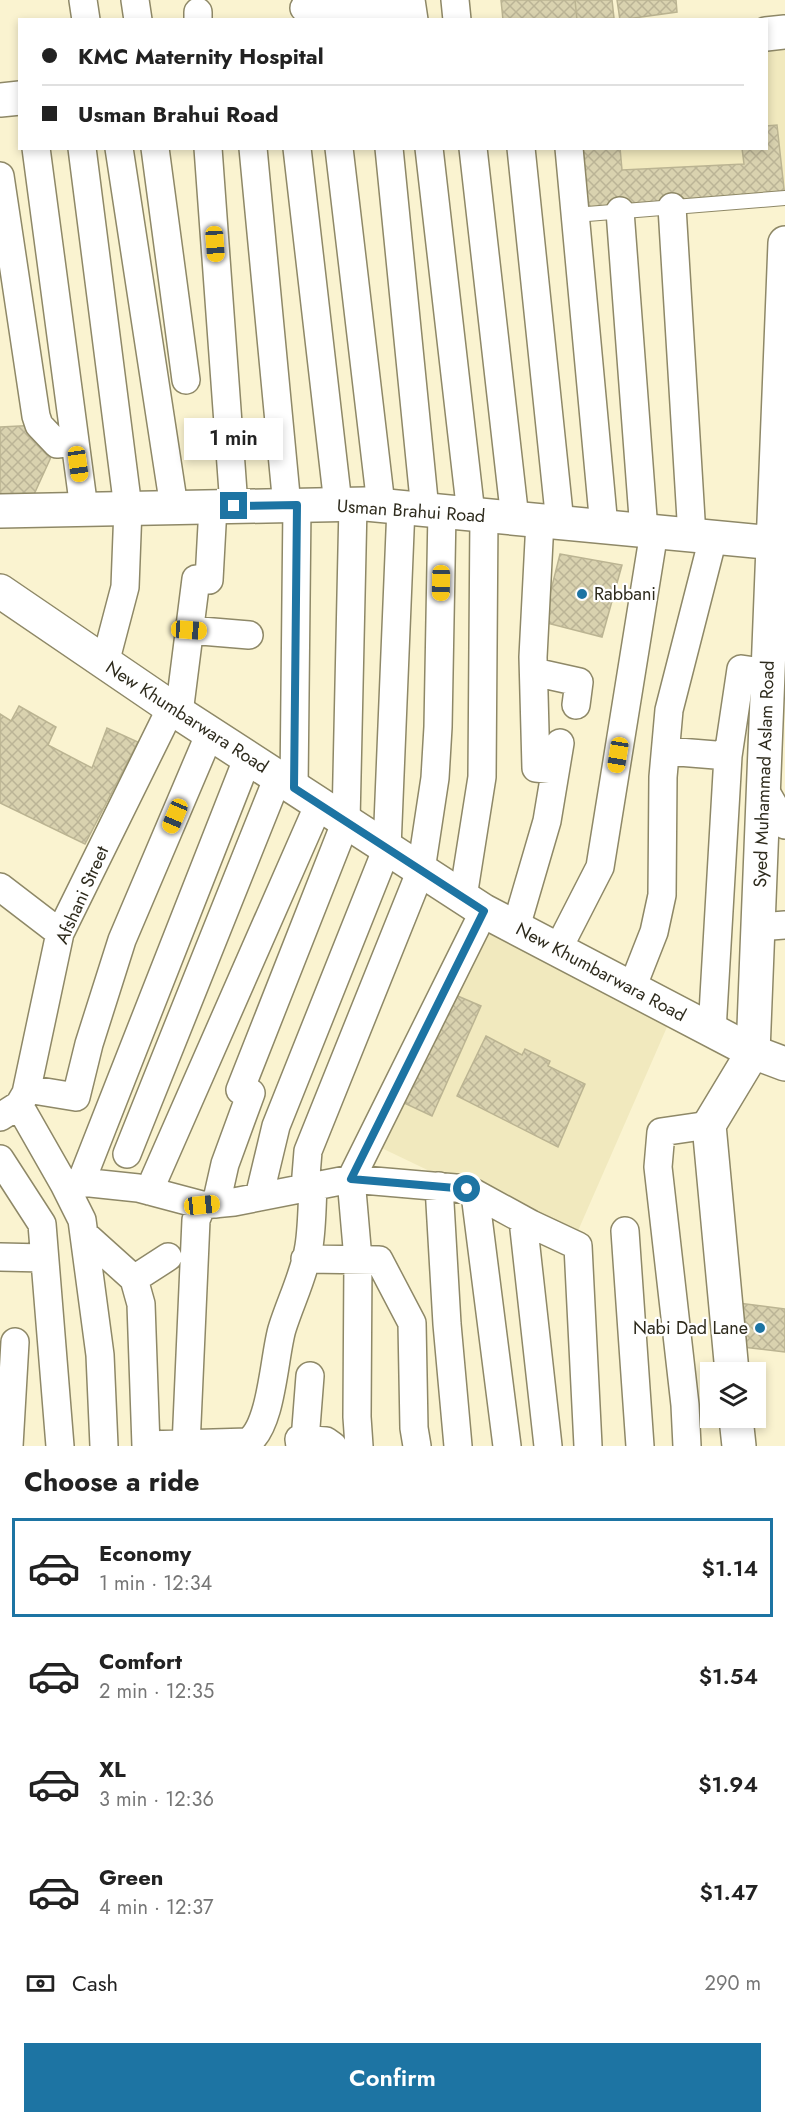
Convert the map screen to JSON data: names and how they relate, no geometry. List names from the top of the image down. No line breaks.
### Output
{"streets":{"street":["Usman Brahui Road","New Khumbarwara Road","Syed Muhammad Aslam Road","Afshani Street"]},"crossings":[["Usman Brahui Road","Syed Muhammad Aslam Road"],["Usman Brahui Road","Afshani Street"],["New Khumbarwara Road","Syed Muhammad Aslam Road"],["New Khumbarwara Road","Afshani Street"]],"places":["Rabbani","Nabi Dad Lane"],"page":{"banner":["KMC Maternity Hospital","Usman Brahui Road"],"bubble":"1 min","heading":"Choose a ride","list":[{"name":"Economy","note":"1 min · 12:34","value":"$1.14"},{"name":"Comfort","note":"2 min · 12:35","value":"$1.54"},{"name":"XL","note":"3 min · 12:36","value":"$1.94"},{"name":"Green","note":"4 min · 12:37","value":"$1.47"}],"pay":["Cash","290 m"],"buttons":"Confirm"}}
